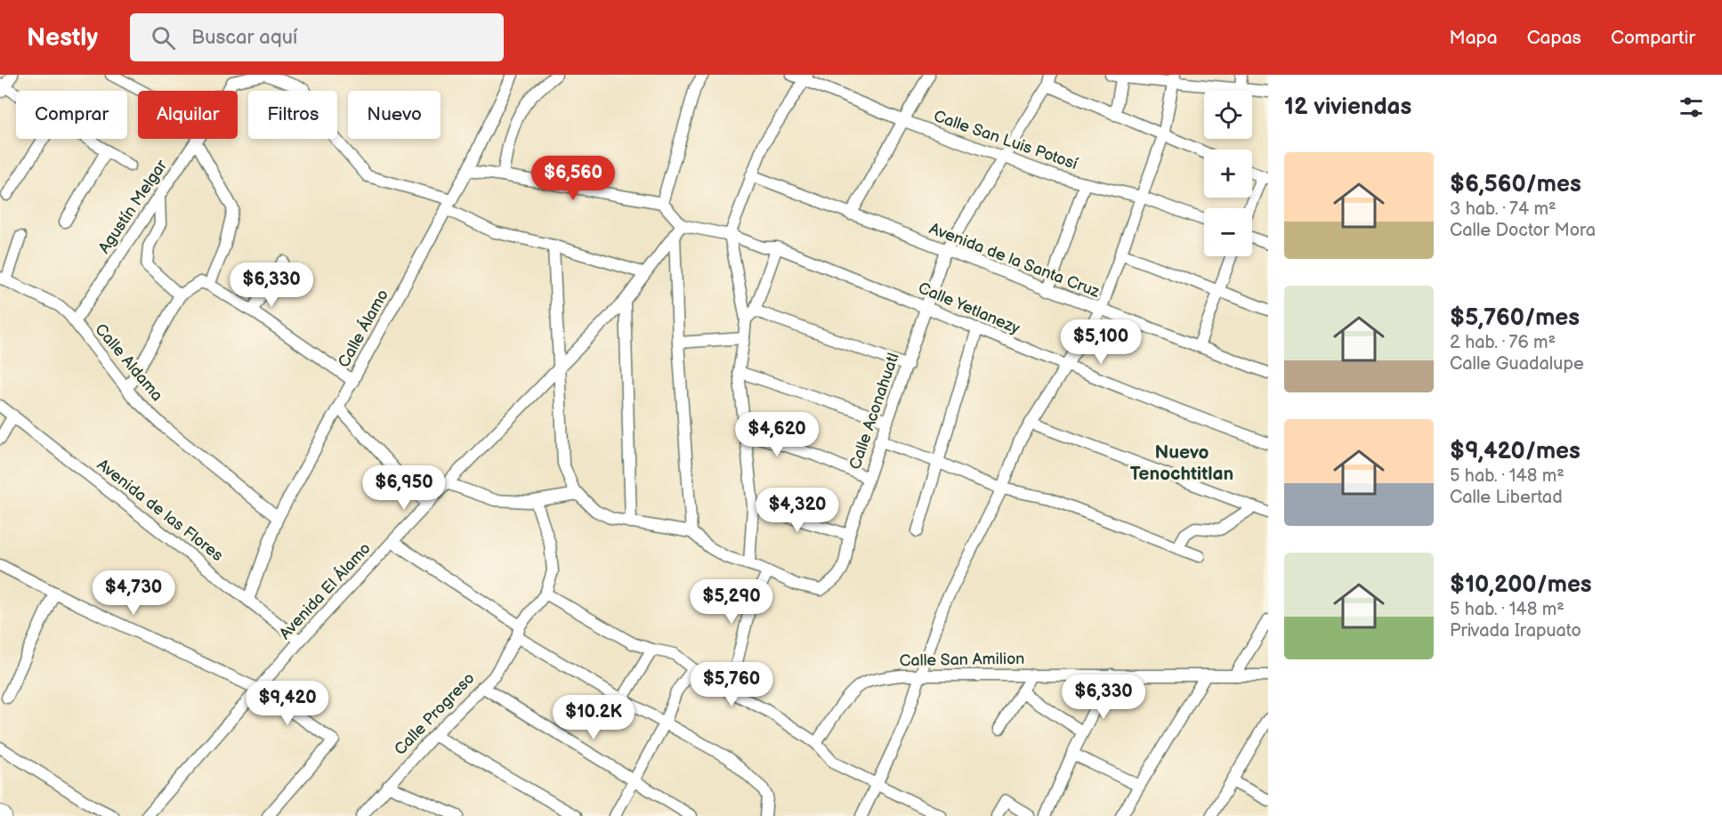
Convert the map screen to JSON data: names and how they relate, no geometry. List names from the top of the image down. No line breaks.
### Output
{"streets":{"street":["Calle San Luis Potosí","Agustín Melgar","Avenida de la Santa Cruz","Calle Yetlanezy","Calle Álamo","Calle Aldama","Calle Aconahuatl","Avenida de las Flores","Avenida El Álamo","Calle San Amilion","Calle Progreso"]},"crossings":[["Calle San Luis Potosí","Calle Aconahuatl"],["Agustín Melgar","Calle Álamo"],["Agustín Melgar","Calle Aldama"],["Avenida de la Santa Cruz","Calle Aconahuatl"],["Calle Yetlanezy","Calle Aconahuatl"],["Calle Yetlanezy","Avenida El Álamo"],["Calle Álamo","Calle Aldama"],["Calle Álamo","Avenida de las Flores"],["Avenida de las Flores","Avenida El Álamo"]],"districts":["Nuevo Tenochtitlan"],"page":{"header":"Nestly","search":"Buscar aquí","nav":["Mapa","Capas","Compartir"],"heading":"12 viviendas","map_buttons":["+","−"],"chip":["Comprar","Alquilar","Filtros","Nuevo"],"list":[{"name":"$6,560/mes","note":"3 hab. · 74 m² · Calle Doctor Mora"},{"name":"$5,760/mes","note":"2 hab. · 76 m² · Calle Guadalupe"},{"name":"$9,420/mes","note":"5 hab. · 148 m² · Calle Libertad"},{"name":"$10,200/mes","note":"5 hab. · 148 m² · Privada Irapuato"}],"price":["$6,560","$6,330","$5,100","$4,620","$6,950","$4,320","$4,730","$5,290","$5,760","$6,330","$9,420","$10.2K"]}}
